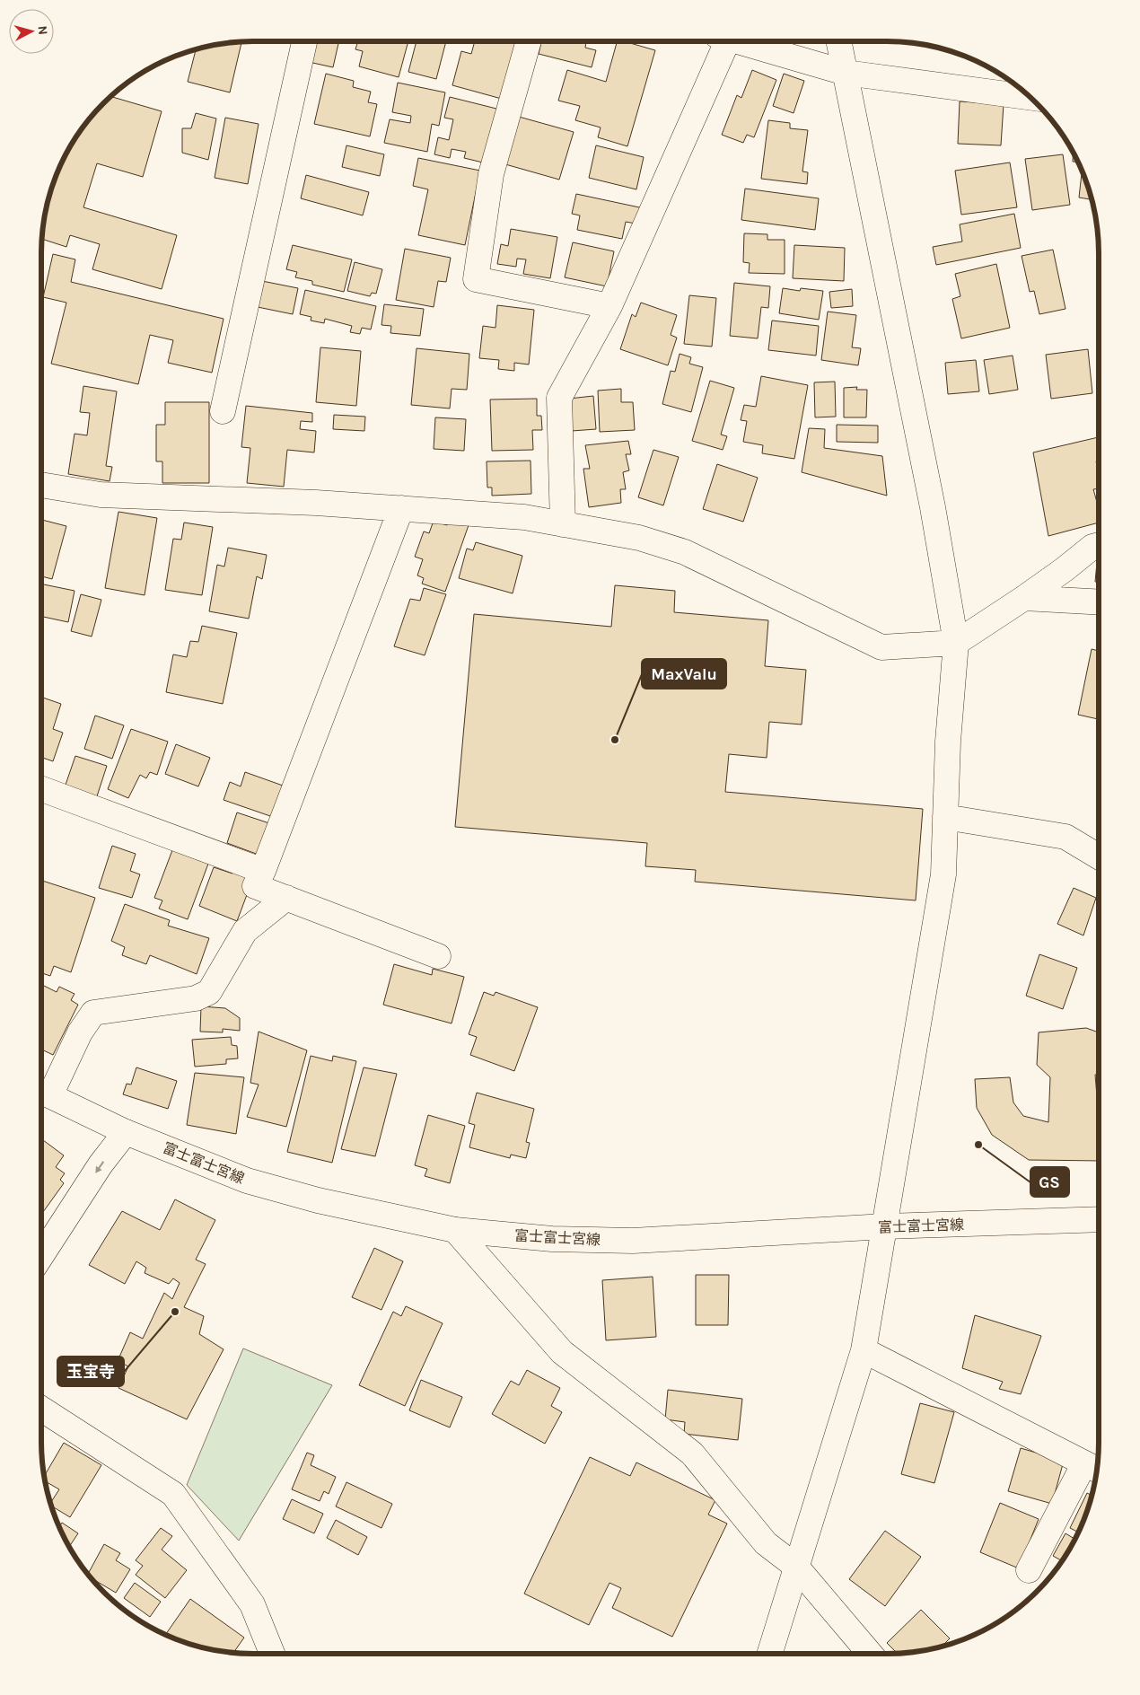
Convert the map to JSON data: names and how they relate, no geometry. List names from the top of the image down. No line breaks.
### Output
{"streets":{"street":["富士富士宮線"]},"places":["MaxValu","GS","玉宝寺"],"north":"right"}
